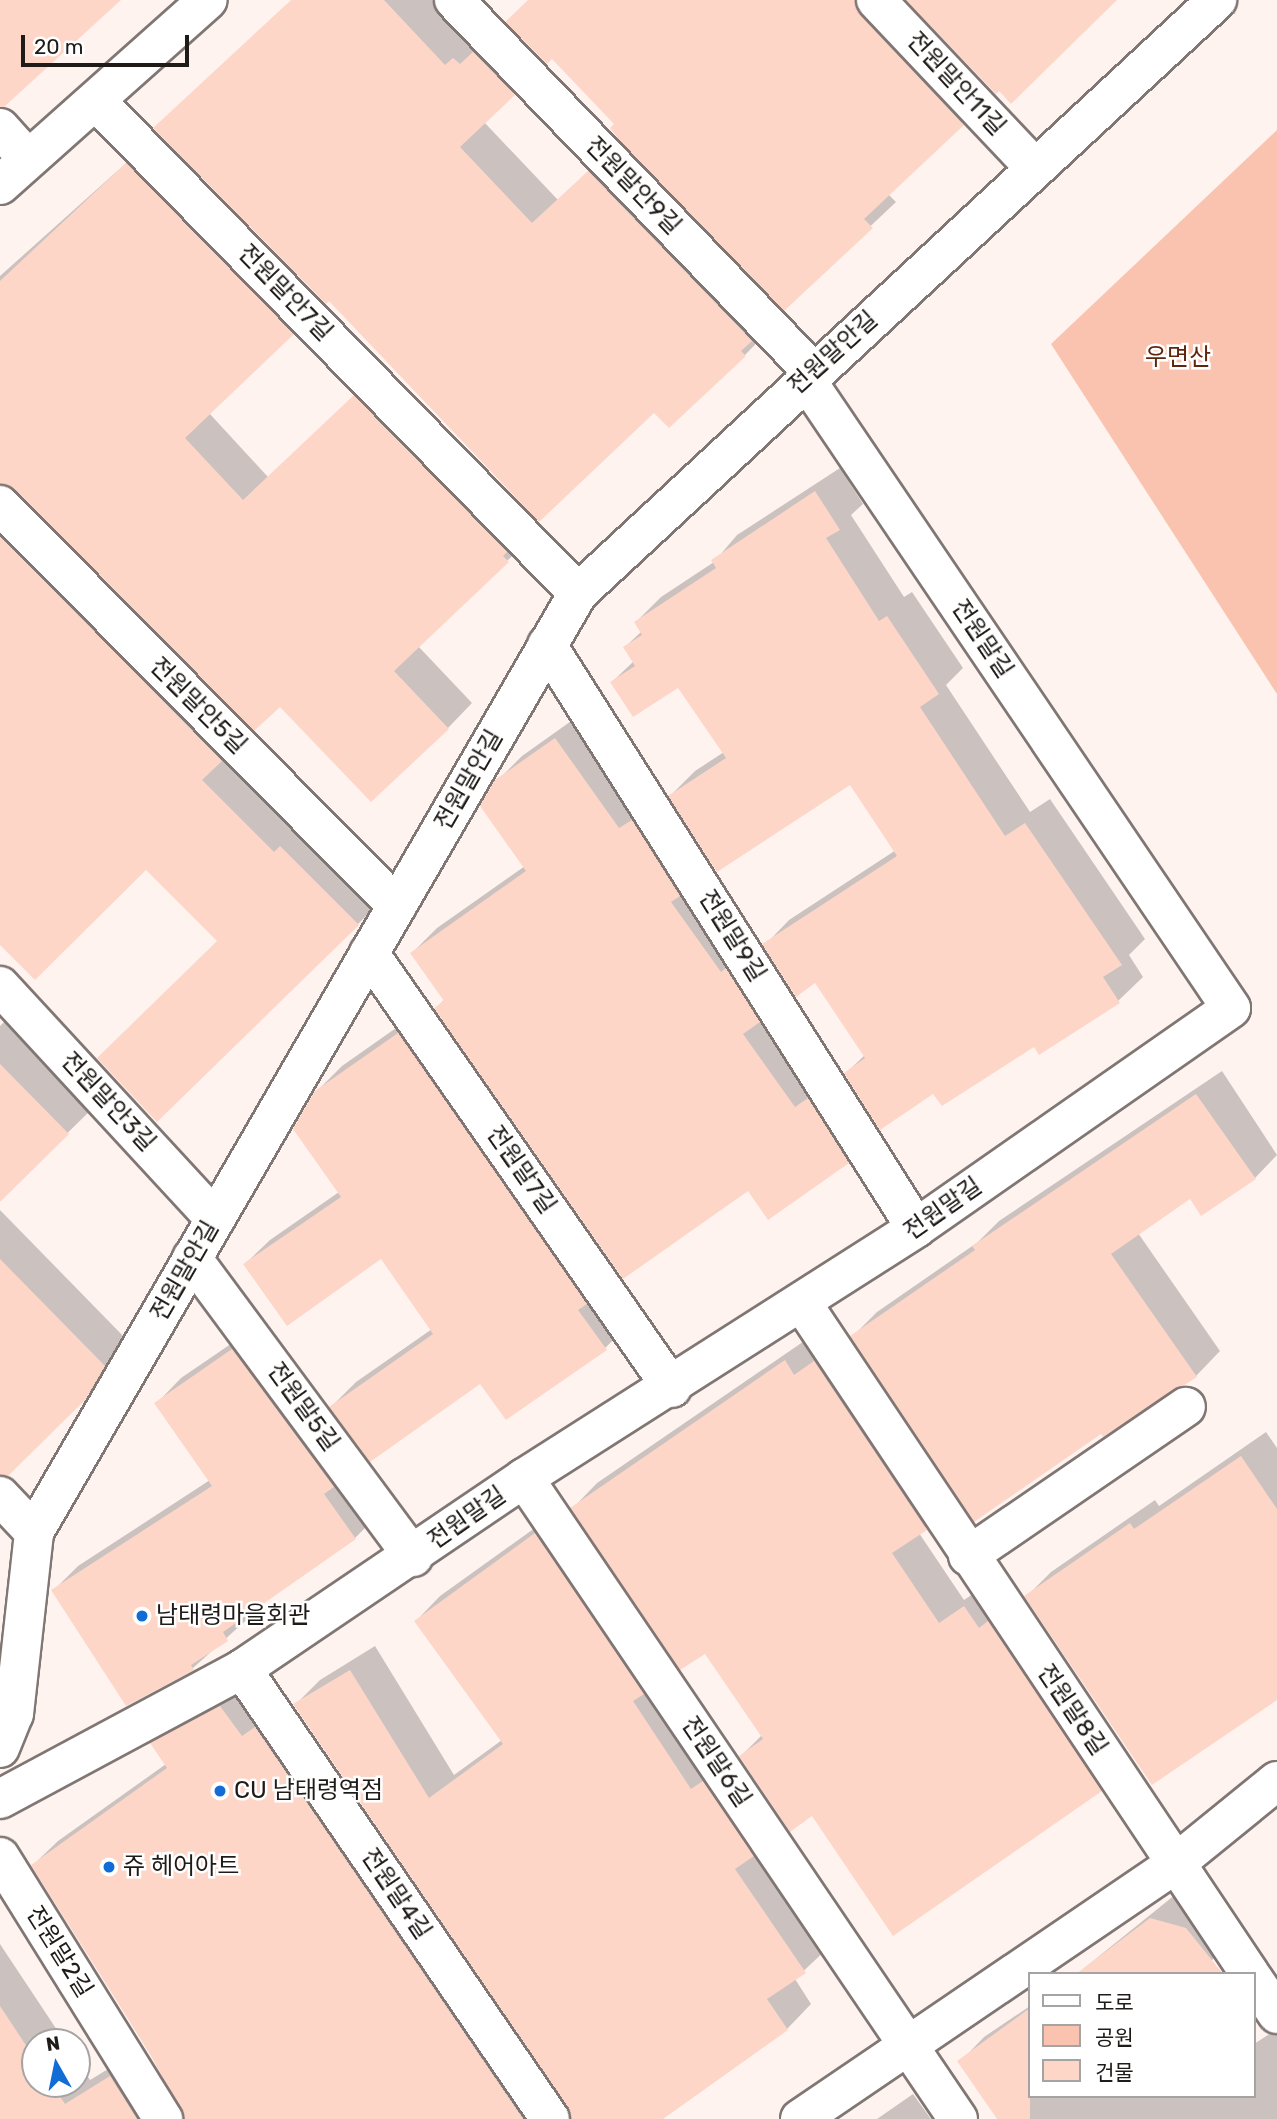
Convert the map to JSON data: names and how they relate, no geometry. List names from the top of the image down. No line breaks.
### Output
{"streets":{"street":["전원말안11길","전원말안9길","전원말안7길","전원말안길","전원말길","전원말안5길","전원말9길","전원말안3길","전원말7길","전원말5길","전원말8길","전원말6길","전원말4길","전원말2길"]},"crossings":[["전원말안11길","전원말안길"],["전원말안9길","전원말안길"],["전원말안9길","전원말길"],["전원말안7길","전원말안길"],["전원말안길","전원말길"],["전원말안길","전원말안5길"],["전원말안길","전원말9길"],["전원말안길","전원말안3길"],["전원말안길","전원말7길"],["전원말안길","전원말5길"],["전원말길","전원말9길"],["전원말길","전원말7길"],["전원말길","전원말5길"],["전원말길","전원말8길"],["전원말길","전원말6길"],["전원말길","전원말4길"]],"parks":["우면산"],"places":["남태령마을회관","CU 남태령역점","쥬 헤어아트"],"legend":["도로","공원","건물"],"scale_bar":"20 m","north":"top"}
